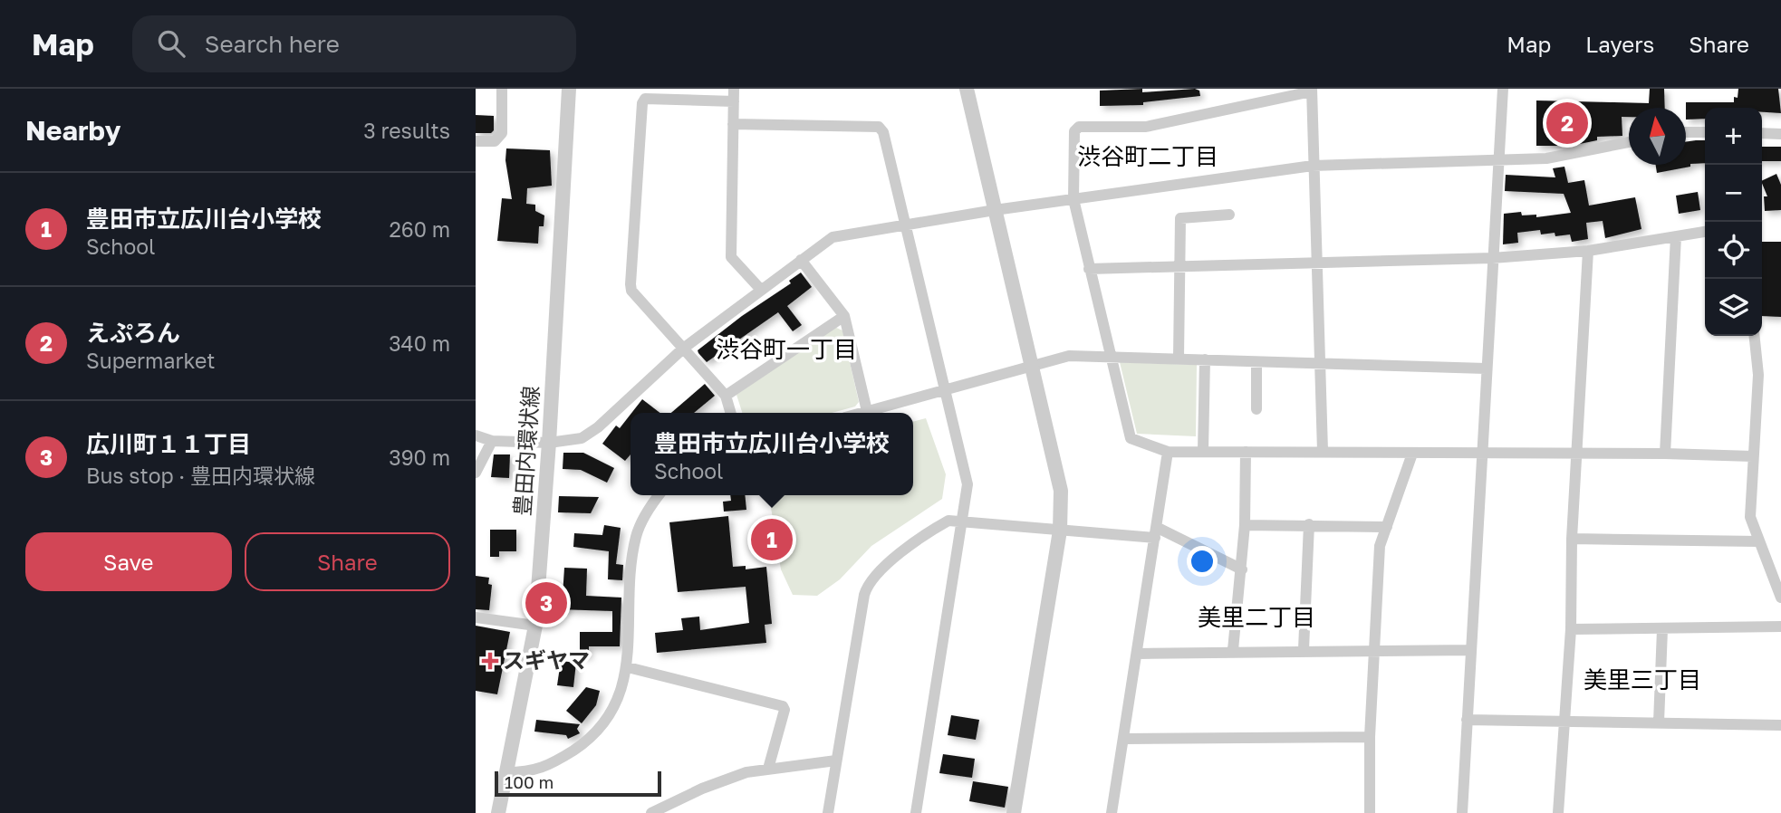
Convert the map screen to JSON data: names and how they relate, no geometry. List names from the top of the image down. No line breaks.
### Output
{"streets":{"street":["豊田内環状線"]},"districts":["渋谷町二丁目","渋谷町一丁目","美里二丁目","美里三丁目"],"places":{"health":["スギヤマ"]},"scale_bar":"100 m","north":"top","page":{"header":"Map","search":"Search here","nav":["Map","Layers","Share"],"heading":["Nearby","3 results"],"pins":["2","1","3"],"map_buttons":["+","−"],"list":[{"mark":"1","name":"豊田市立広川台小学校","note":"School","value":"260 m"},{"mark":"2","name":"えぷろん","note":"Supermarket","value":"340 m"},{"mark":"3","name":"広川町１１丁目","note":"Bus stop · 豊田内環状線","value":"390 m"}],"popup":["豊田市立広川台小学校","School"],"buttons":["Save","Share"],"scale":"100 m"}}
